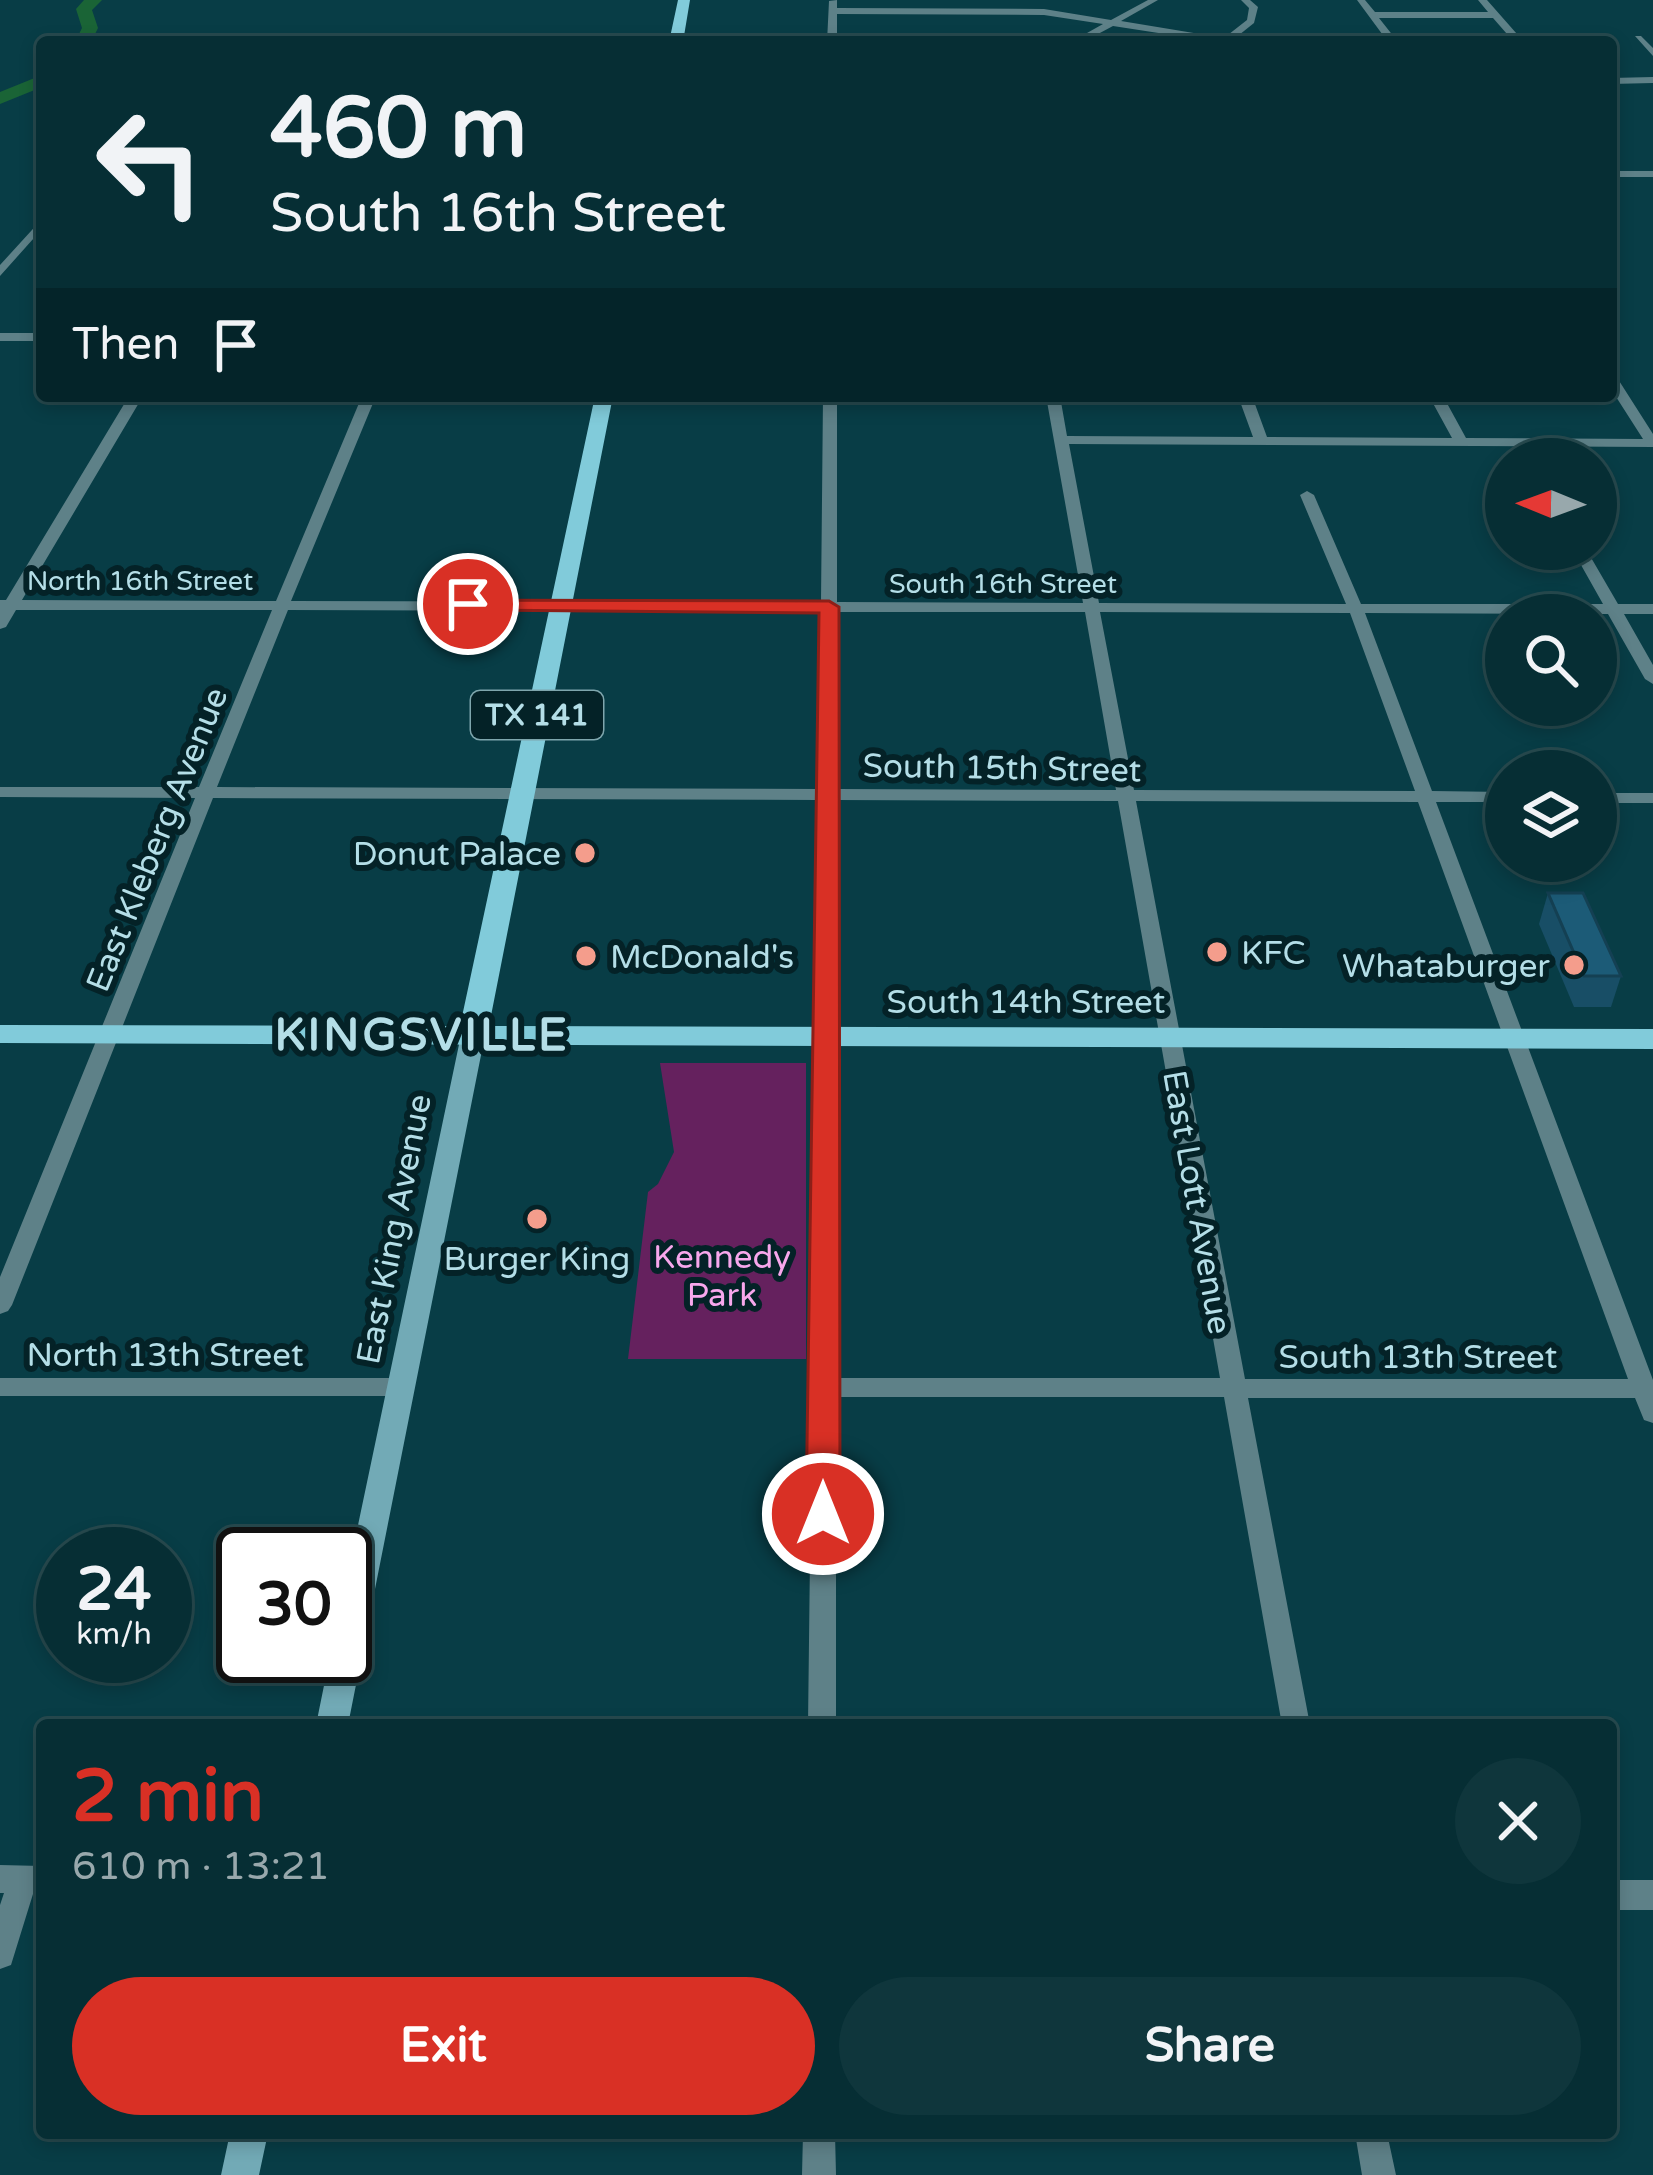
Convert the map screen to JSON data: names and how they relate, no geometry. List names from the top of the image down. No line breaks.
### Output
{"streets":{"main road":["TX 141","South 14th Street","East King Avenue"],"street":["North 16th Street","South 16th Street","South 15th Street","East Kleberg Avenue","East Lott Avenue","North 13th Street","South 13th Street"]},"crossings":[["North 16th Street","South 16th Street"],["North 16th Street","East Kleberg Avenue"],["South 16th Street","East Kleberg Avenue"],["South 16th Street","East Lott Avenue"],["South 16th Street","East King Avenue"],["South 15th Street","East Kleberg Avenue"],["South 15th Street","East Lott Avenue"],["South 15th Street","East King Avenue"],["East Kleberg Avenue","South 14th Street"],["South 14th Street","East Lott Avenue"],["South 14th Street","East King Avenue"],["East Lott Avenue","South 13th Street"],["East King Avenue","North 13th Street"]],"districts":["KINGSVILLE"],"parks":["Kennedy Park"],"places":["Donut Palace","KFC","McDonald's","Whataburger","Burger King"],"north":"left","page":{"turn":["460 m","South 16th Street"],"then":"Then","speed":"24 km/h","limit":"30","heading":["2 min","610 m · 13:21"],"buttons":["Exit","Share"]}}
